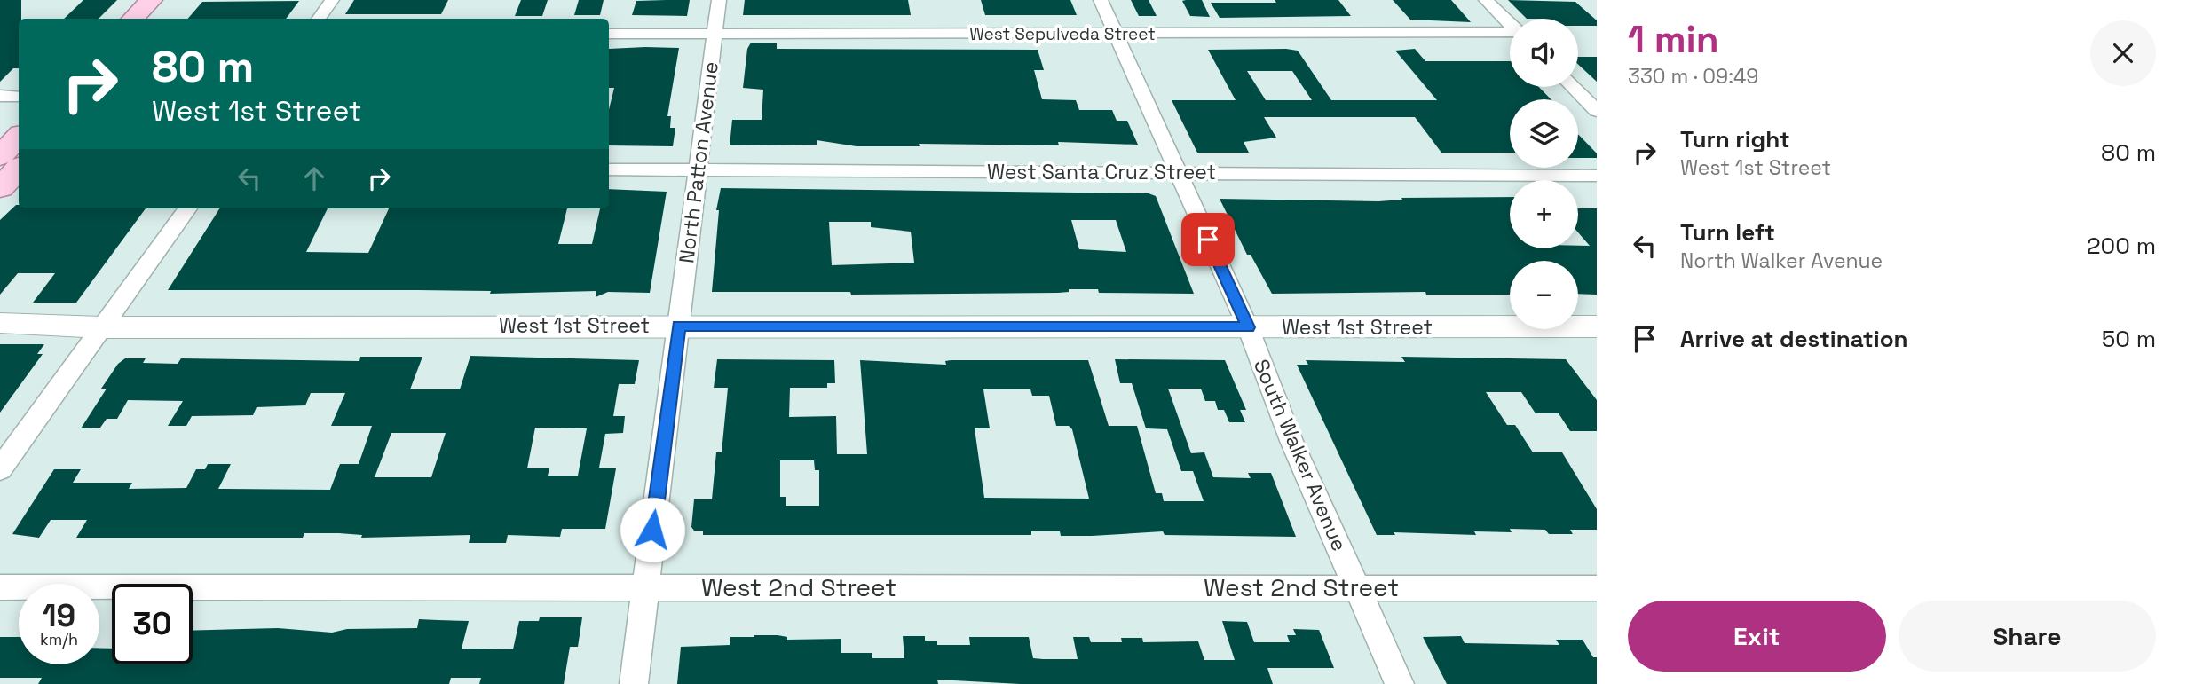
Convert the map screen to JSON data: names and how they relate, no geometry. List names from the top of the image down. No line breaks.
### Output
{"streets":{"street":["West Sepulveda Street","North Patton Avenue","West Santa Cruz Street","West 1st Street","South Walker Avenue","West 2nd Street"]},"crossings":[["West Sepulveda Street","North Patton Avenue"],["West Sepulveda Street","South Walker Avenue"],["North Patton Avenue","West Santa Cruz Street"],["North Patton Avenue","West 1st Street"],["North Patton Avenue","West 2nd Street"],["West Santa Cruz Street","South Walker Avenue"],["West 1st Street","South Walker Avenue"],["South Walker Avenue","West 2nd Street"]],"page":{"heading":["1 min","330 m · 09:49"],"map_buttons":["+","−"],"turn":["80 m","West 1st Street"],"list":[{"name":"Turn right","note":"West 1st Street","value":"80 m"},{"name":"Turn left","note":"North Walker Avenue","value":"200 m"},{"name":"Arrive at destination","value":"50 m"}],"speed":"19 km/h","limit":"30","buttons":["Exit","Share"]}}
